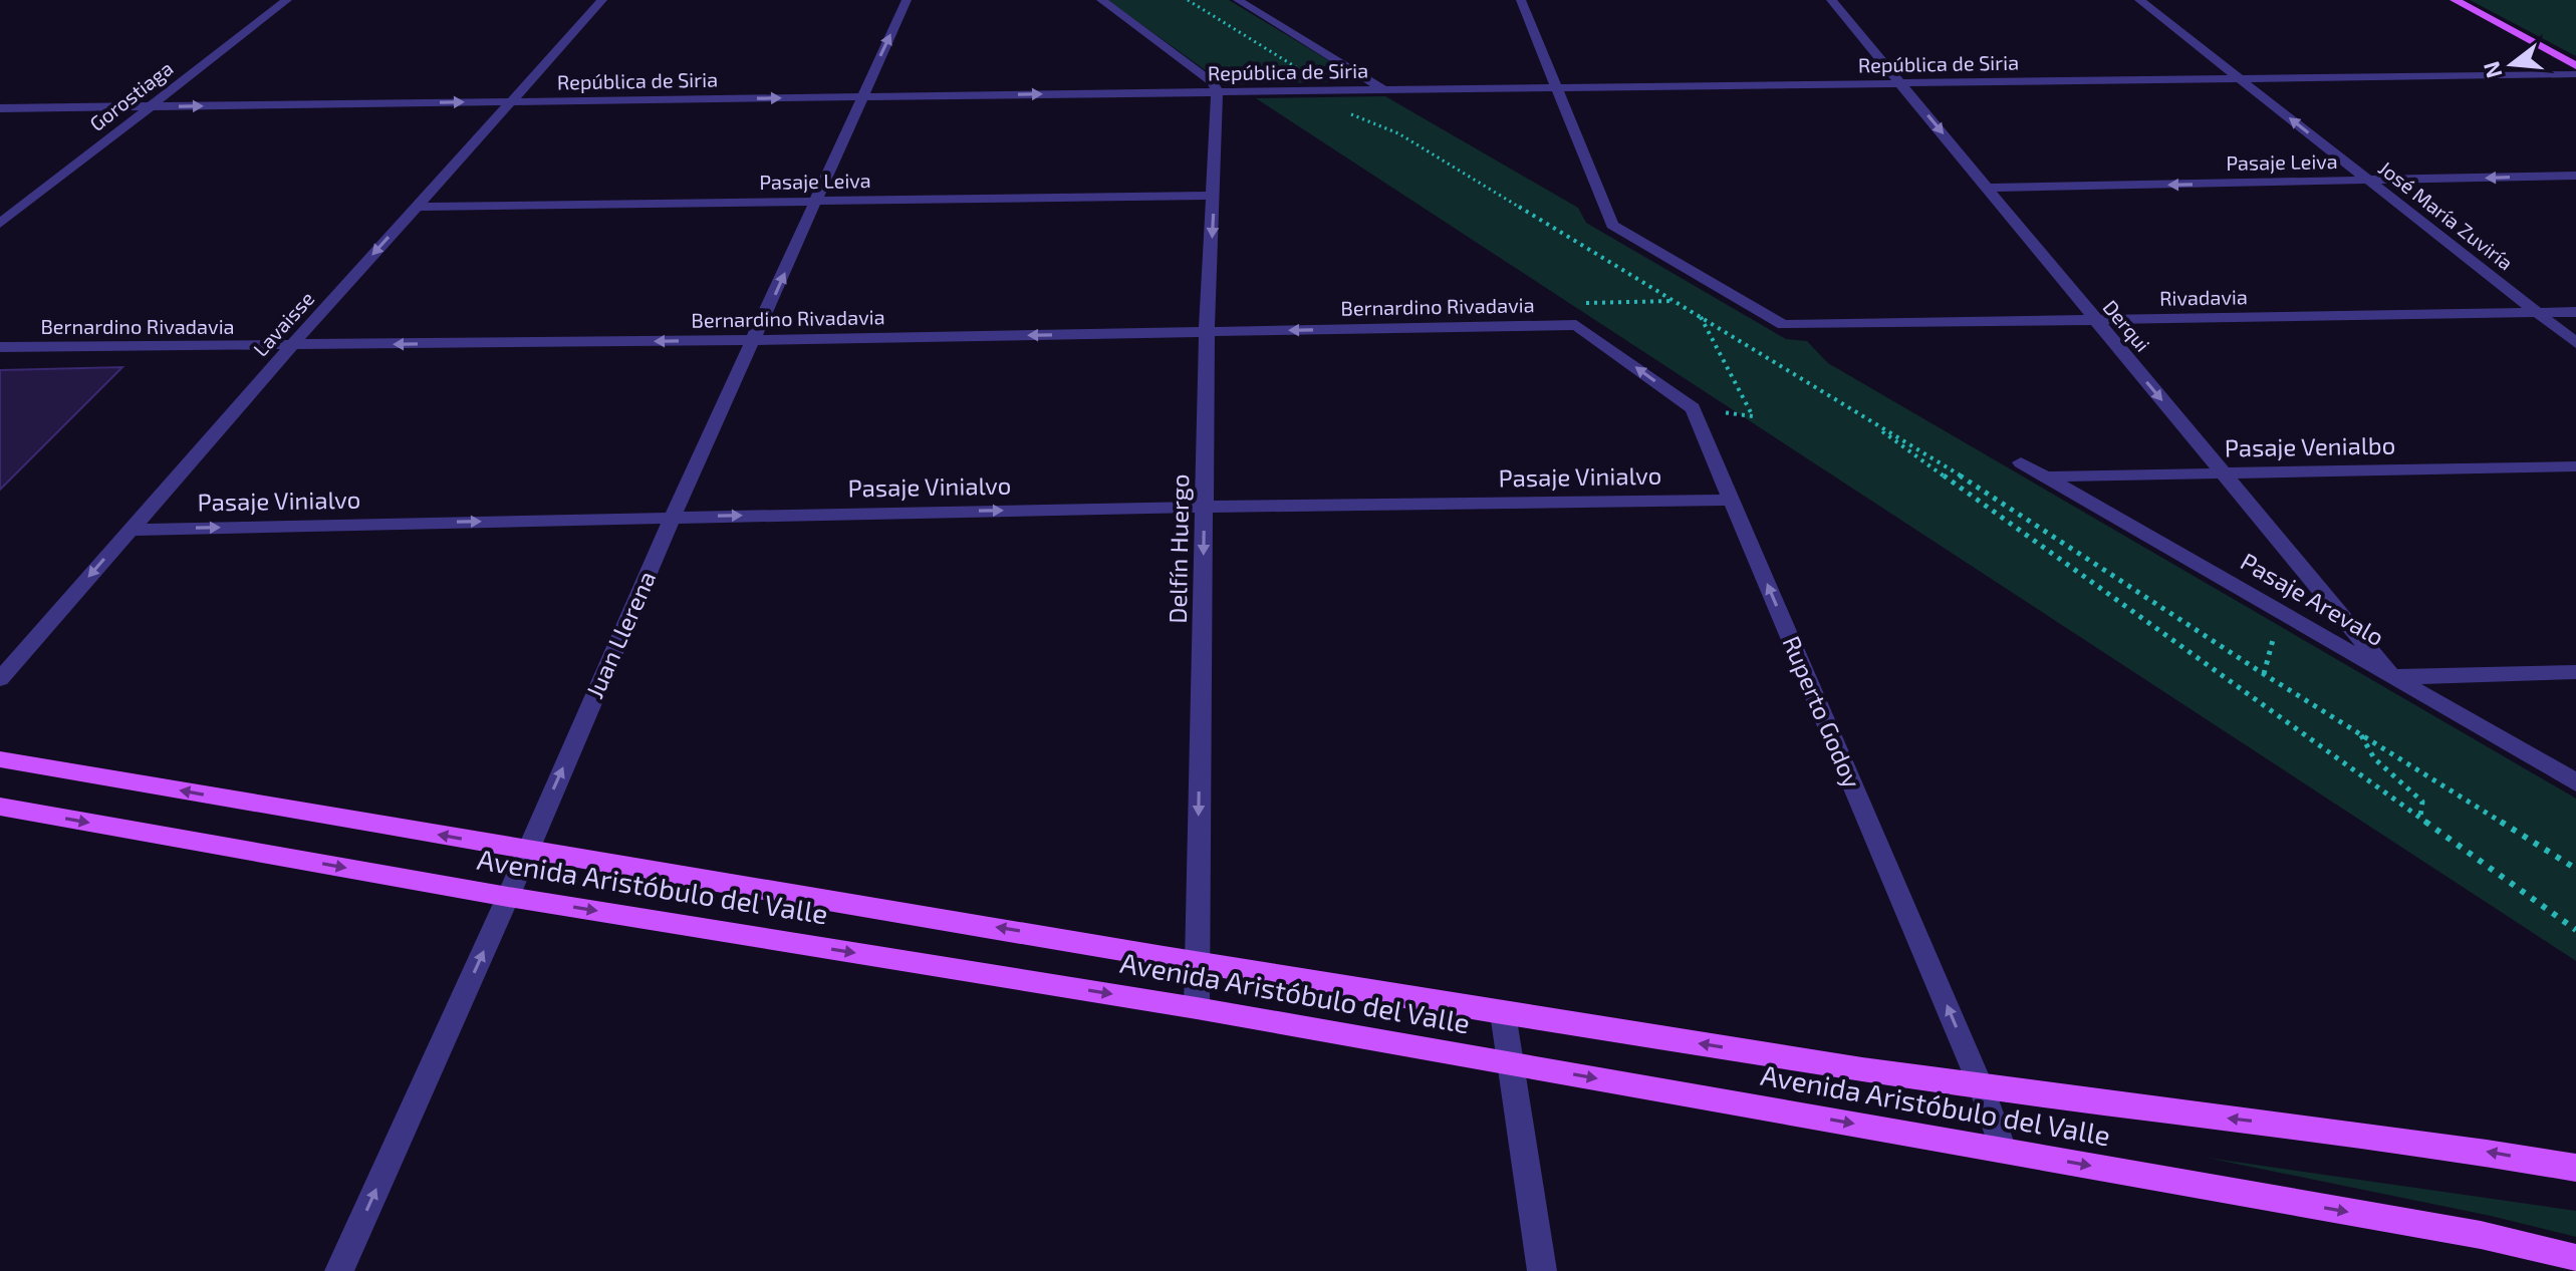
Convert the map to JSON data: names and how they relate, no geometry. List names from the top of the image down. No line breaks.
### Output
{"streets":{"main road":["Avenida Aristóbulo del Valle"],"street":["República de Siria","Gorostiaga","Pasaje Leiva","José María Zuviría","Rivadavia","Bernardino Rivadavia","Lavaisse","Derqui","Pasaje Venialbo","Pasaje Vinialvo","Delfín Huergo","Pasaje Arevalo","Juan Llerena","Ruperto Godoy"]},"crossings":[["República de Siria","Gorostiaga"],["República de Siria","José María Zuviría"],["República de Siria","Rivadavia"],["República de Siria","Lavaisse"],["República de Siria","Derqui"],["República de Siria","Delfín Huergo"],["República de Siria","Juan Llerena"],["Pasaje Leiva","José María Zuviría"],["Pasaje Leiva","Lavaisse"],["Pasaje Leiva","Derqui"],["Pasaje Leiva","Delfín Huergo"],["Pasaje Leiva","Juan Llerena"],["José María Zuviría","Rivadavia"],["Rivadavia","Derqui"],["Bernardino Rivadavia","Lavaisse"],["Bernardino Rivadavia","Delfín Huergo"],["Bernardino Rivadavia","Juan Llerena"],["Lavaisse","Pasaje Vinialvo"],["Derqui","Pasaje Venialbo"],["Derqui","Pasaje Arevalo"],["Pasaje Venialbo","Pasaje Arevalo"],["Pasaje Vinialvo","Delfín Huergo"],["Pasaje Vinialvo","Juan Llerena"],["Pasaje Vinialvo","Ruperto Godoy"],["Delfín Huergo","Avenida Aristóbulo del Valle"],["Juan Llerena","Avenida Aristóbulo del Valle"],["Ruperto Godoy","Avenida Aristóbulo del Valle"]],"one_way":["República de Siria","Pasaje Leiva","Bernardino Rivadavia","Lavaisse","Derqui","Pasaje Vinialvo","Delfín Huergo","Juan Llerena","Ruperto Godoy"],"north":"left"}
